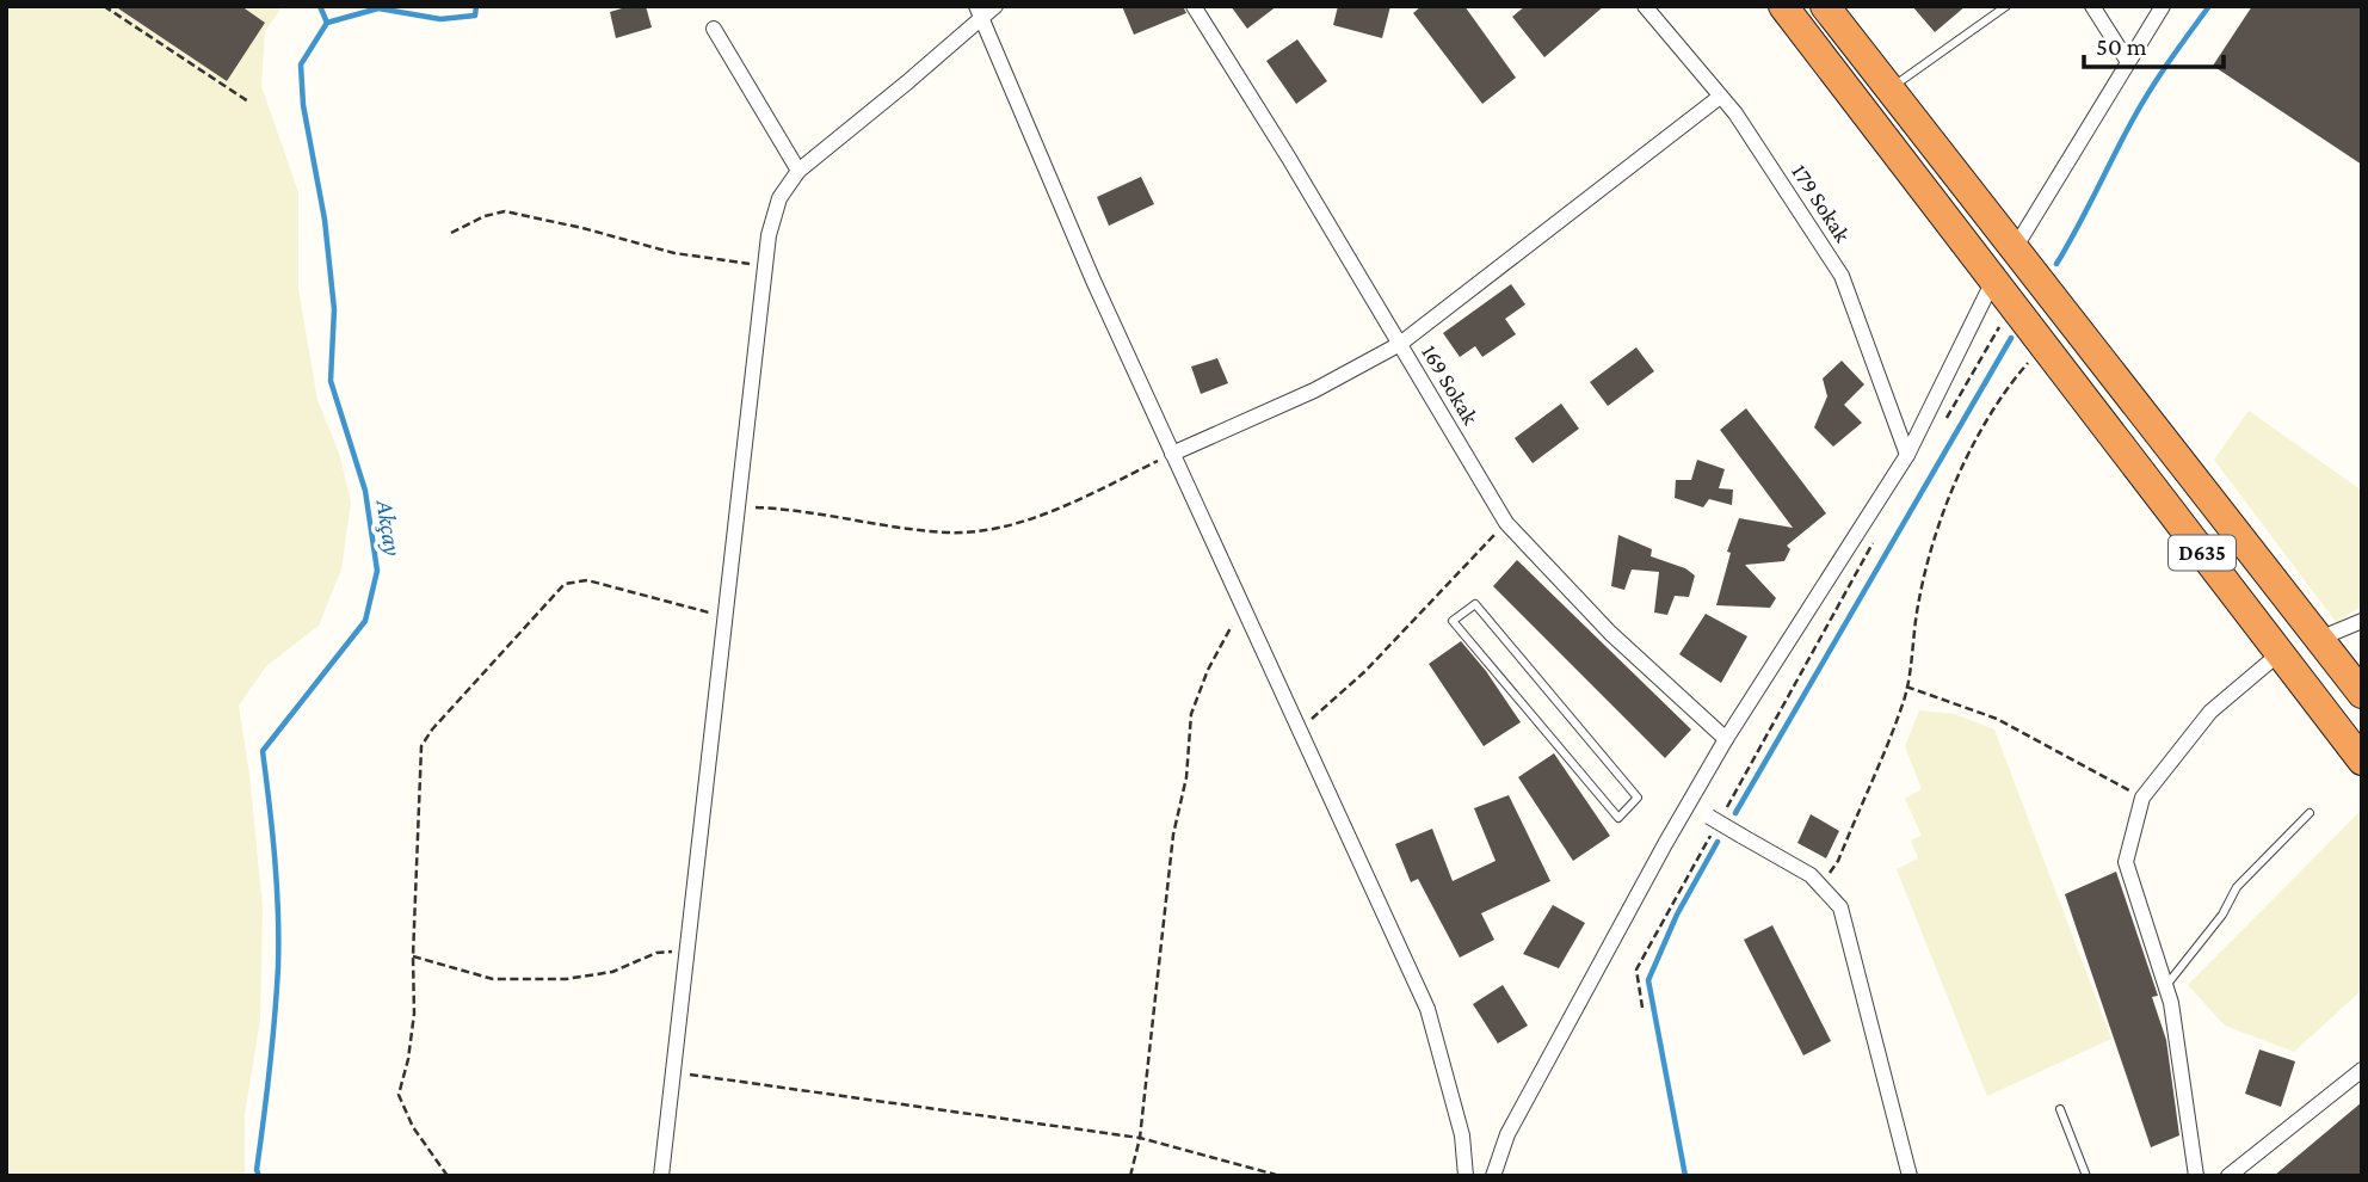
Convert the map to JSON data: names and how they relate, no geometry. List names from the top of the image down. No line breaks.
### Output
{"streets":{"highway":["D635"],"street":["179 Sokak","169 Sokak"]},"water":["Akçay"],"scale_bar":"50 m"}
